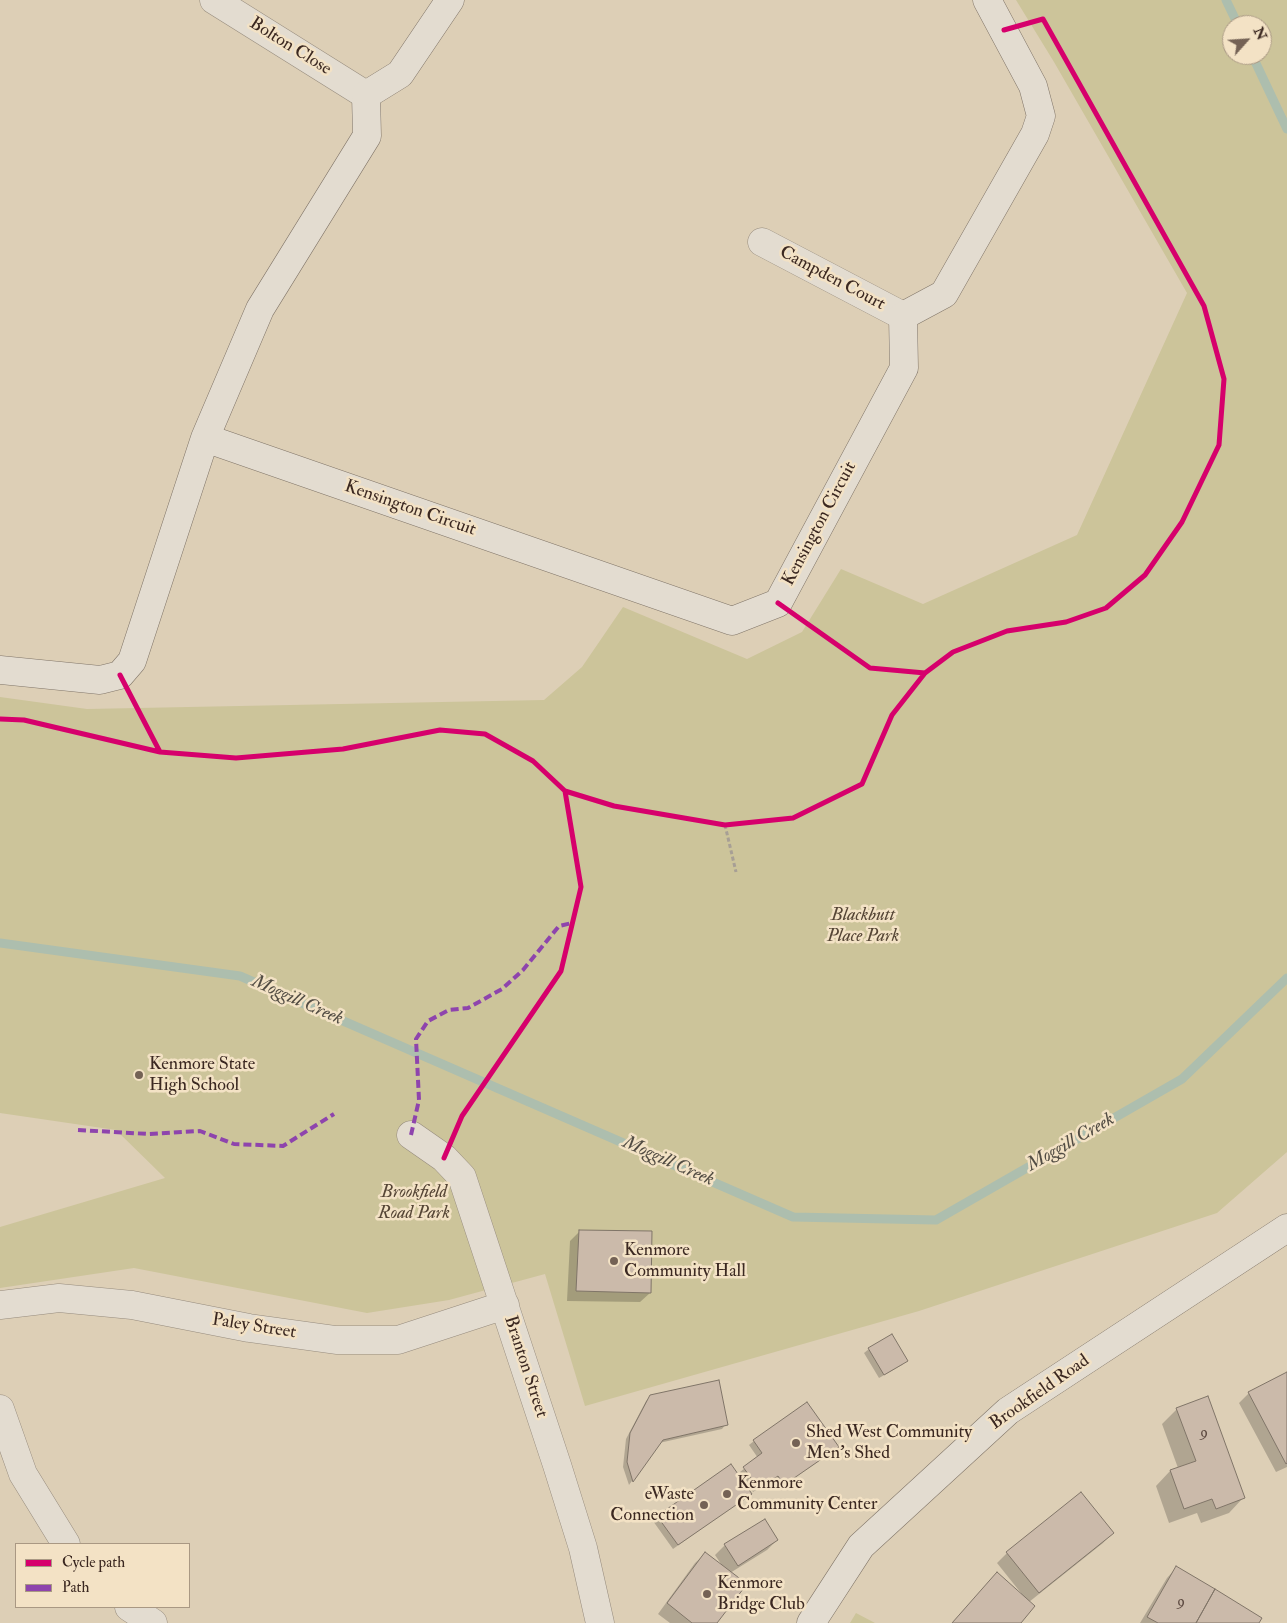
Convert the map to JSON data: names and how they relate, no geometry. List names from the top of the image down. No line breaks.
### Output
{"streets":{"street":["Bolton Close","Campden Court","Kensington Circuit","Paley Street","Branton Street","Brookfield Road"]},"crossings":[["Campden Court","Kensington Circuit"],["Paley Street","Branton Street"]],"water":["Moggill Creek"],"parks":["Blackbutt Place Park","Brookfield Road Park"],"places":["Kenmore State High School","Kenmore Community Hall","Shed West Community Men's Shed","Kenmore Community Center","eWaste Connection","Kenmore Bridge Club"],"house_numbers":["9","9"],"legend":["Cycle path","Path"],"north":"top right"}
